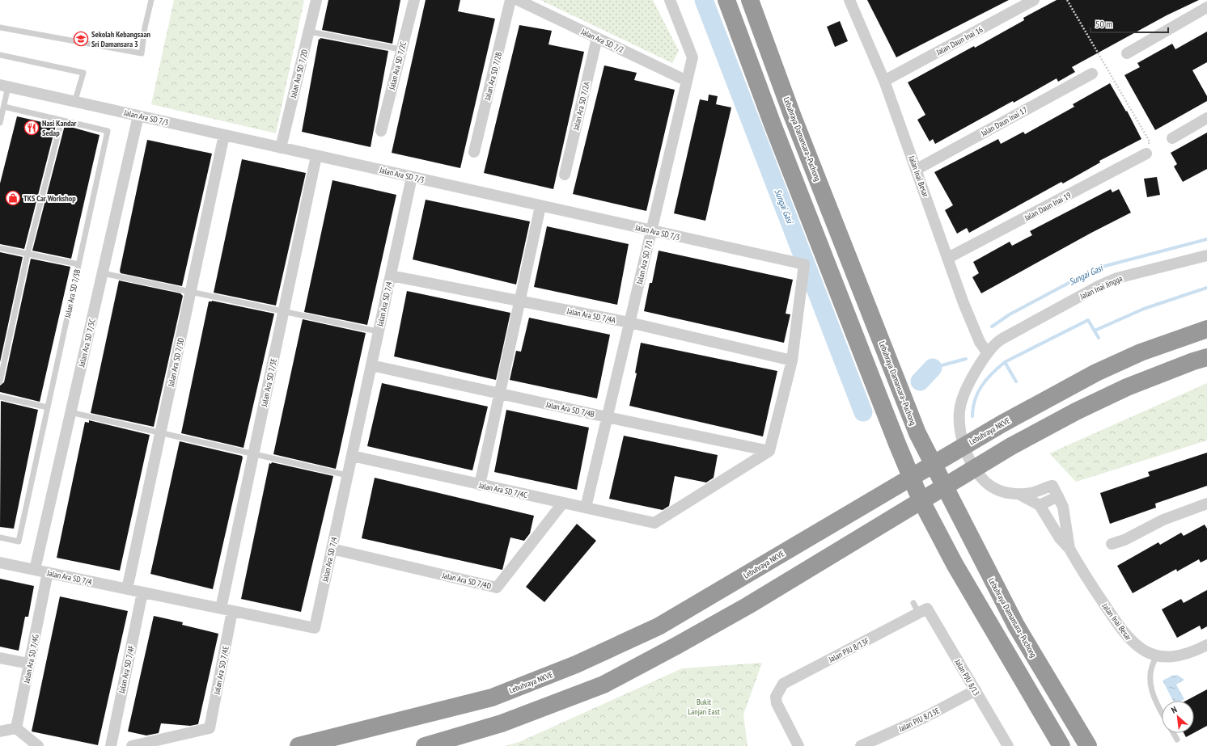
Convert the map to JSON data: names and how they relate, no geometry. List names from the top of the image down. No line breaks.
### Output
{"streets":{"highway":["Lebuhraya Damansara–Puchong","Lebuhraya NKVE"],"street":["Jalan Ara SD 7/2","Jalan Daun Inai 16","Jalan Ara SD 7/2C","Jalan Ara SD 7/2D","Jalan Ara SD 7/2B","Jalan Ara SD 7/2A","Jalan Ara SD 7/3","Jalan Daun Inai 17","Jalan Inai Besar","Jalan Daun Inai 19","Jalan Ara SD 7/1","Jalan Inai Jingga","Jalan Ara SD 7/4","Jalan Ara SD 7/4A","Jalan Ara SD 7/3C","Jalan Ara SD 7/3D","Jalan Ara SD 7/3E","Jalan Ara SD 7/4B","Jalan Ara SD 7/4C","Jalan Ara SD 7/4D","Jalan PJU 8/13F","Jalan Ara SD 7/4G","Jalan Ara SD 7/4F","Jalan Ara SD 7/4E","Jalan PJU 8/13","Jalan PJU 8/13E"],"lane":["Jalan Ara SD 7/3B"]},"crossings":[["Jalan Ara SD 7/2","Jalan Ara SD 7/2A"],["Jalan Ara SD 7/2","Jalan Ara SD 7/1"],["Jalan Daun Inai 16","Jalan Inai Besar"],["Jalan Ara SD 7/2D","Jalan Ara SD 7/3"],["Jalan Ara SD 7/3","Jalan Ara SD 7/1"],["Jalan Ara SD 7/3","Jalan Ara SD 7/4"],["Jalan Ara SD 7/3","Jalan Ara SD 7/4A"],["Jalan Ara SD 7/3","Jalan Ara SD 7/3C"],["Jalan Ara SD 7/3","Jalan Ara SD 7/3D"],["Jalan Ara SD 7/3","Jalan Ara SD 7/3E"],["Jalan Daun Inai 17","Jalan Inai Besar"],["Jalan Inai Besar","Jalan Daun Inai 19"],["Jalan Inai Besar","Jalan Inai Jingga"],["Jalan Ara SD 7/1","Jalan Ara SD 7/4A"],["Jalan Ara SD 7/1","Jalan Ara SD 7/4B"],["Jalan Ara SD 7/1","Jalan Ara SD 7/4C"],["Jalan Ara SD 7/4","Jalan Ara SD 7/4A"],["Jalan Ara SD 7/4","Jalan Ara SD 7/3C"],["Jalan Ara SD 7/4","Jalan Ara SD 7/3D"],["Jalan Ara SD 7/4","Jalan Ara SD 7/3E"],["Jalan Ara SD 7/4","Jalan Ara SD 7/4B"],["Jalan Ara SD 7/4","Jalan Ara SD 7/4C"],["Jalan Ara SD 7/4","Jalan Ara SD 7/4D"],["Jalan Ara SD 7/4","Jalan Ara SD 7/4G"],["Jalan Ara SD 7/4","Jalan Ara SD 7/4F"],["Jalan Ara SD 7/4","Jalan Ara SD 7/4E"],["Jalan Ara SD 7/4B","Jalan Ara SD 7/4C"],["Jalan Ara SD 7/4C","Jalan Ara SD 7/4D"],["Jalan PJU 8/13F","Jalan PJU 8/13"],["Jalan PJU 8/13","Jalan PJU 8/13E"]],"water":["Sungai Gasi"],"parks":["Bukit Lanjan East"],"places":{"school or university":["Sekolah Kebangsaan Sri Damansara 3"],"restaurant":["Nasi Kandar Sedap"],"shop":["TKS Car Workshop"]},"scale_bar":"50 m","north":"top left"}
